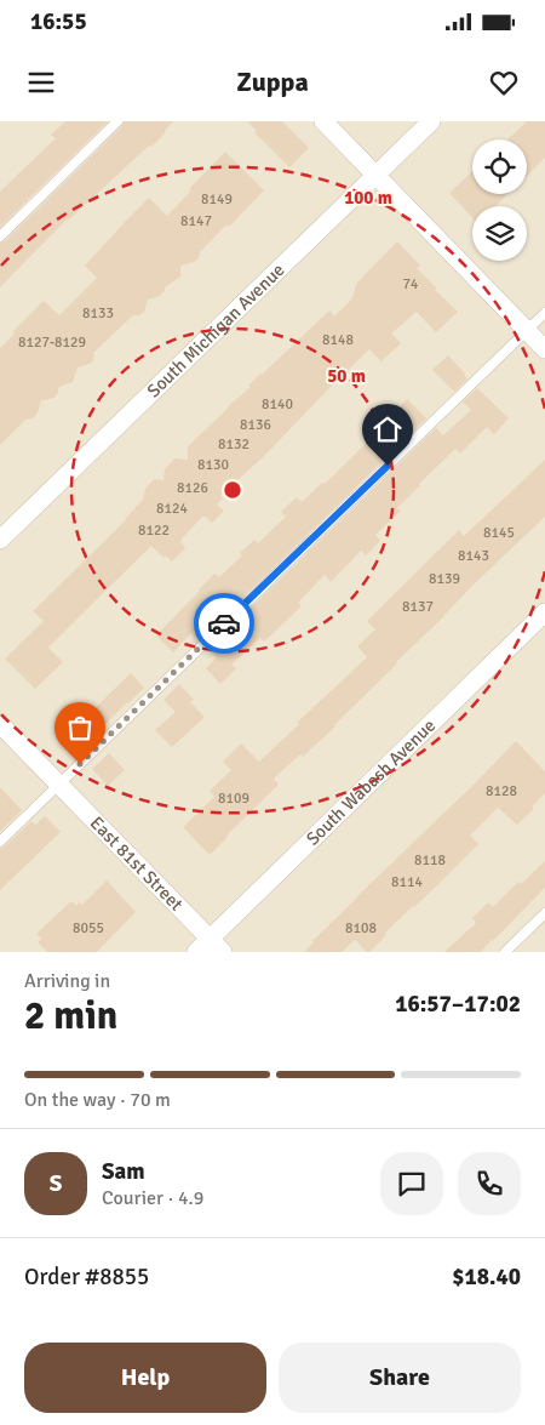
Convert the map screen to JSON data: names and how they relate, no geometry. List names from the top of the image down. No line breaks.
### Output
{"streets":{"street":["South Michigan Avenue","South Wabash Avenue","East 81st Street"]},"crossings":[["South Wabash Avenue","East 81st Street"]],"house_numbers":["8149","8147","74","8133","8148","8127-8129","8140","8136","8132","8130","8126","8124","8122","8145","8143","8139","8137","8128","8109","8118","8114","8055","8108"],"page":{"status":"16:55","header":"Zuppa","heading":["2 min","Arriving in","16:57–17:02"],"panel":["Sam","Courier · 4.9","Order #8855","$18.40"],"bar":"On the way · 70 m","round":"S","buttons":["Help","Share"]},"rings":["100 m","50 m"]}
